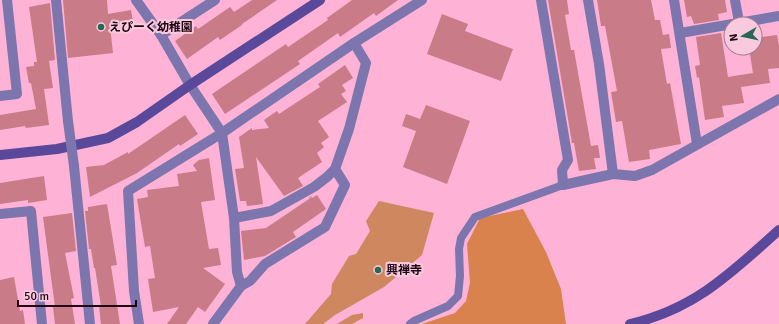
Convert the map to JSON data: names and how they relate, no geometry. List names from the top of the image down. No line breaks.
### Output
{"places":["えぴーく幼稚園","興禅寺"],"scale_bar":"50 m","north":"left"}
